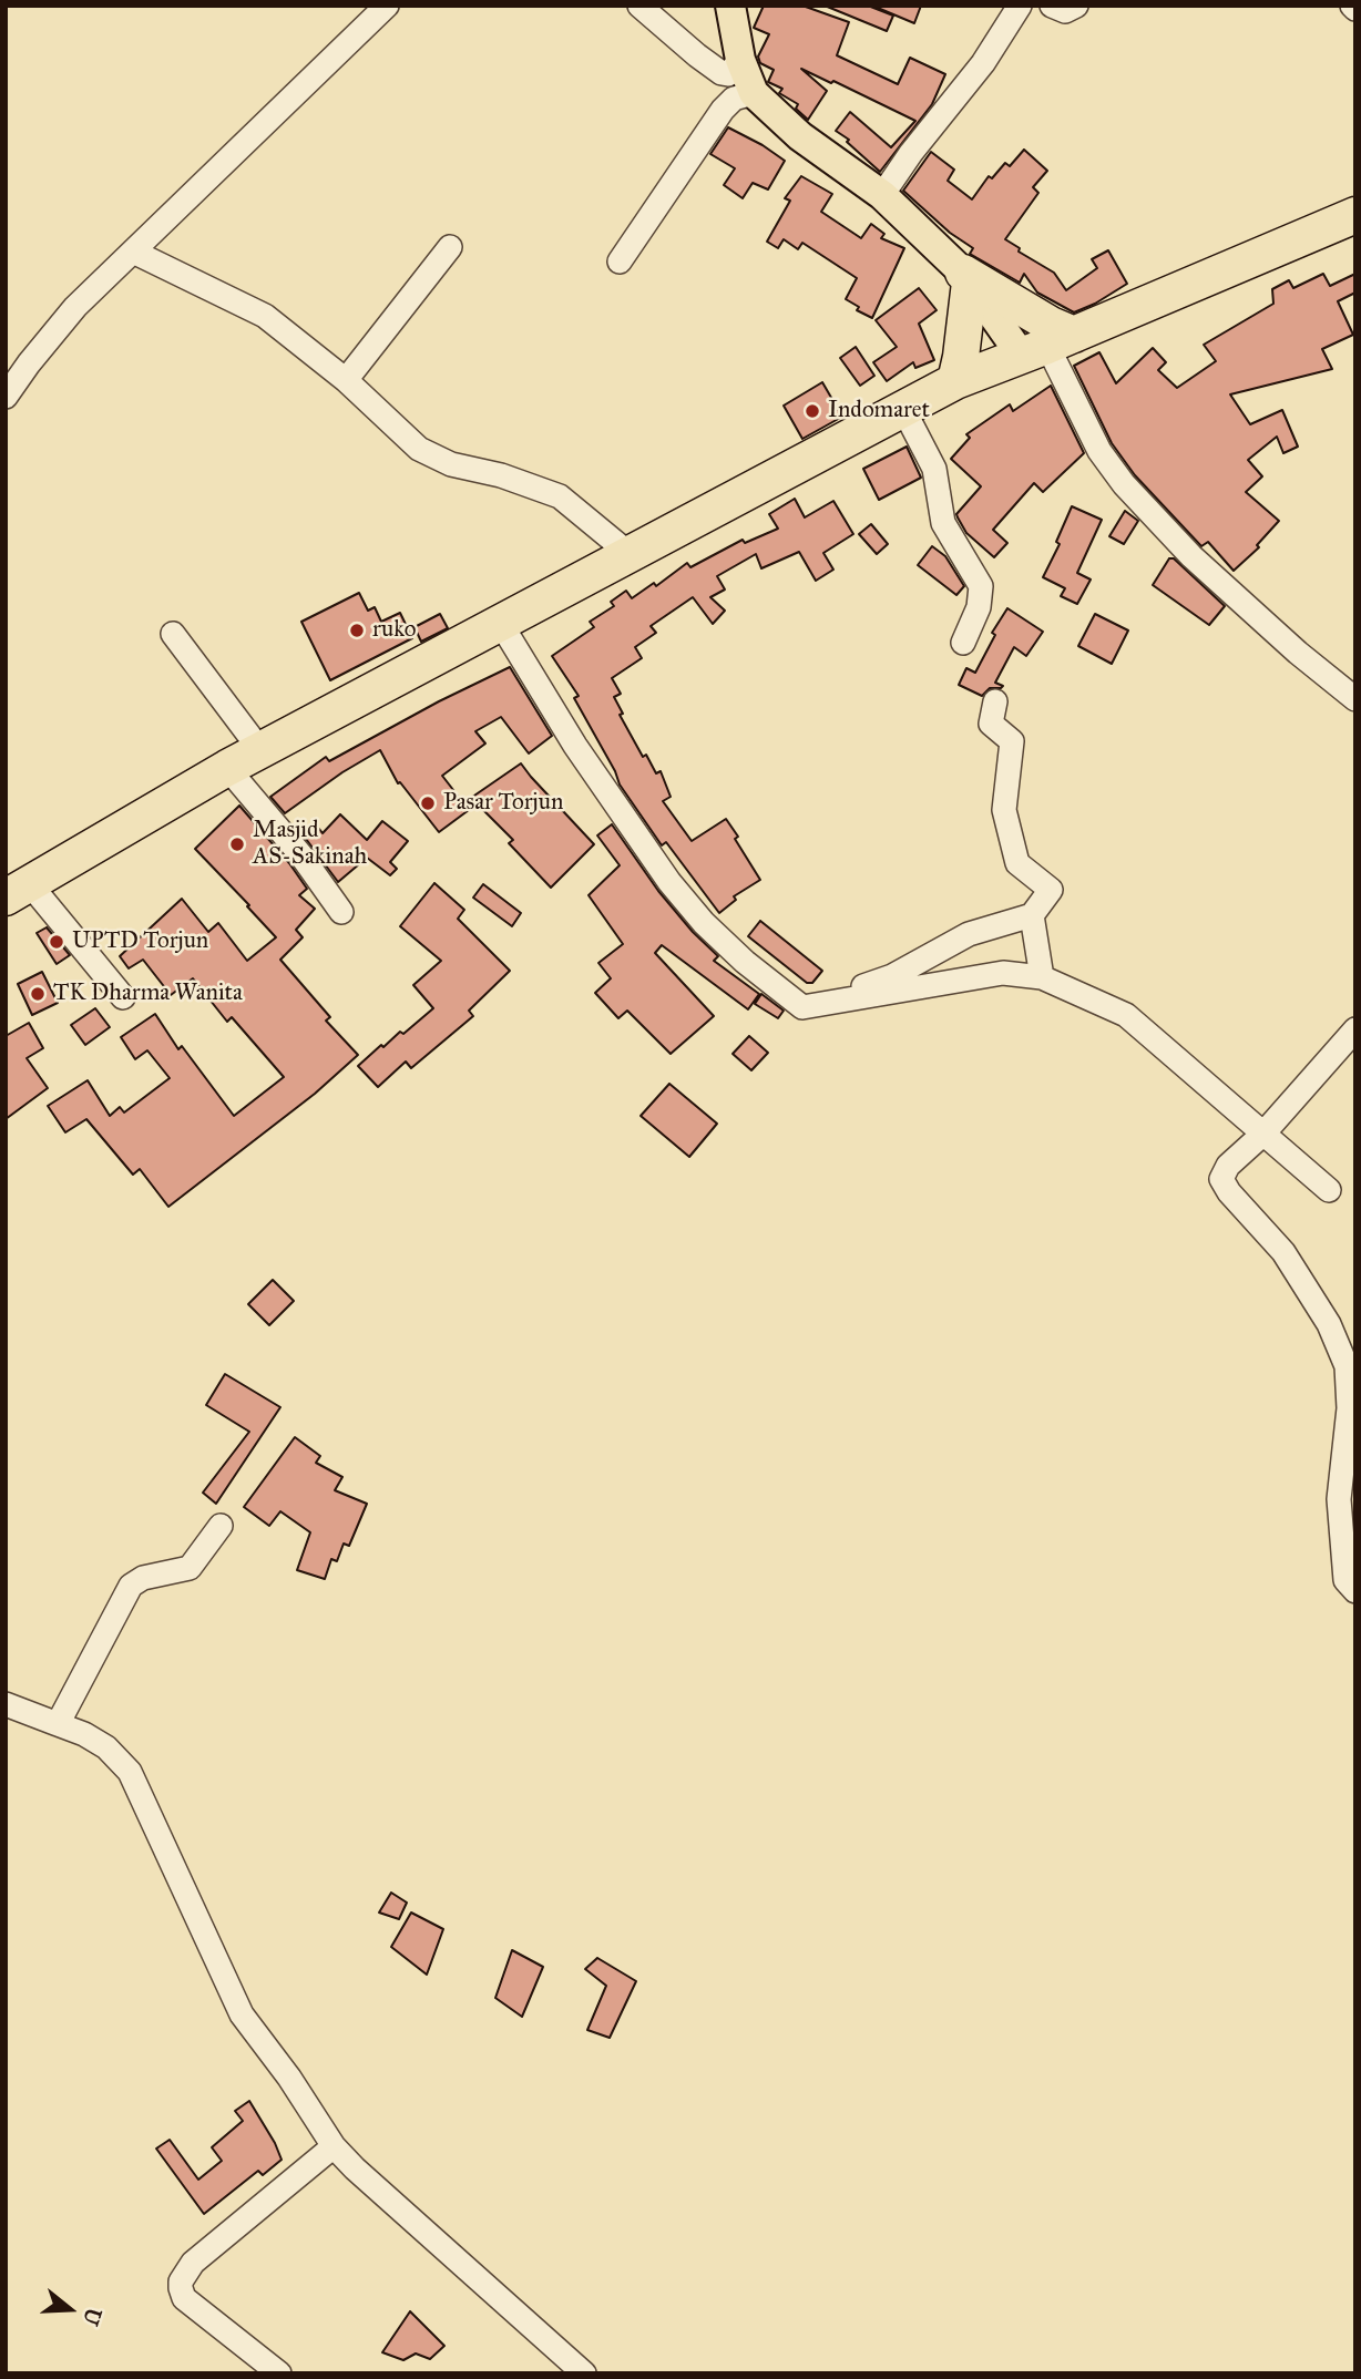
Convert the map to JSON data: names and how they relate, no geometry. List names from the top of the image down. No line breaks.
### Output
{"places":["Indomaret","ruko","Pasar Torjun","Masjid AS-Sakinah","UPTD Torjun","TK Dharma Wanita"],"north":"right"}
